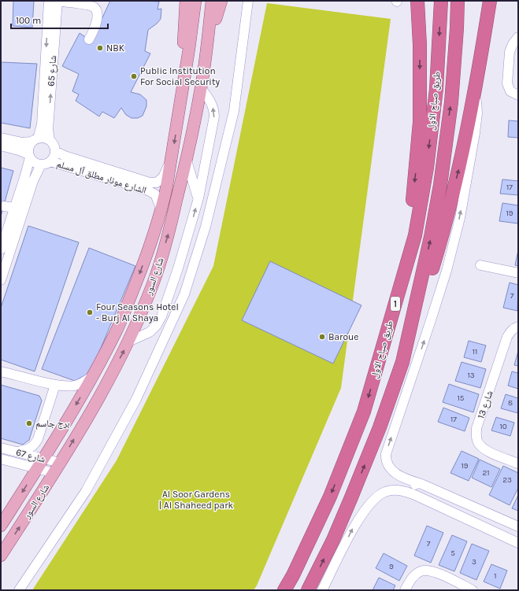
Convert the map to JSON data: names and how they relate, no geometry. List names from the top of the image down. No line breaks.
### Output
{"streets":{"highway":["طريق صباح الاول","1"],"main road":["شارع السور"],"street":["شارع 65","الشارع مونار مطلق آل مسلم","شارع 13","شارع 67"]},"crossings":[["شارع 65","الشارع مونار مطلق آل مسلم"],["الشارع مونار مطلق آل مسلم","شارع السور"],["شارع السور","شارع 67"]],"parks":["Al Soor Gardens | Al Shaheed park"],"places":["NBK","Public Institution For Social Security","Four Seasons Hotel - Burj Al Shaya","Baroue","برج جاسم"],"house_numbers":["17","19","7","11","13","15","8","17","10","19","21","23","7","5","3","9","1"],"scale_bar":"100 m"}
